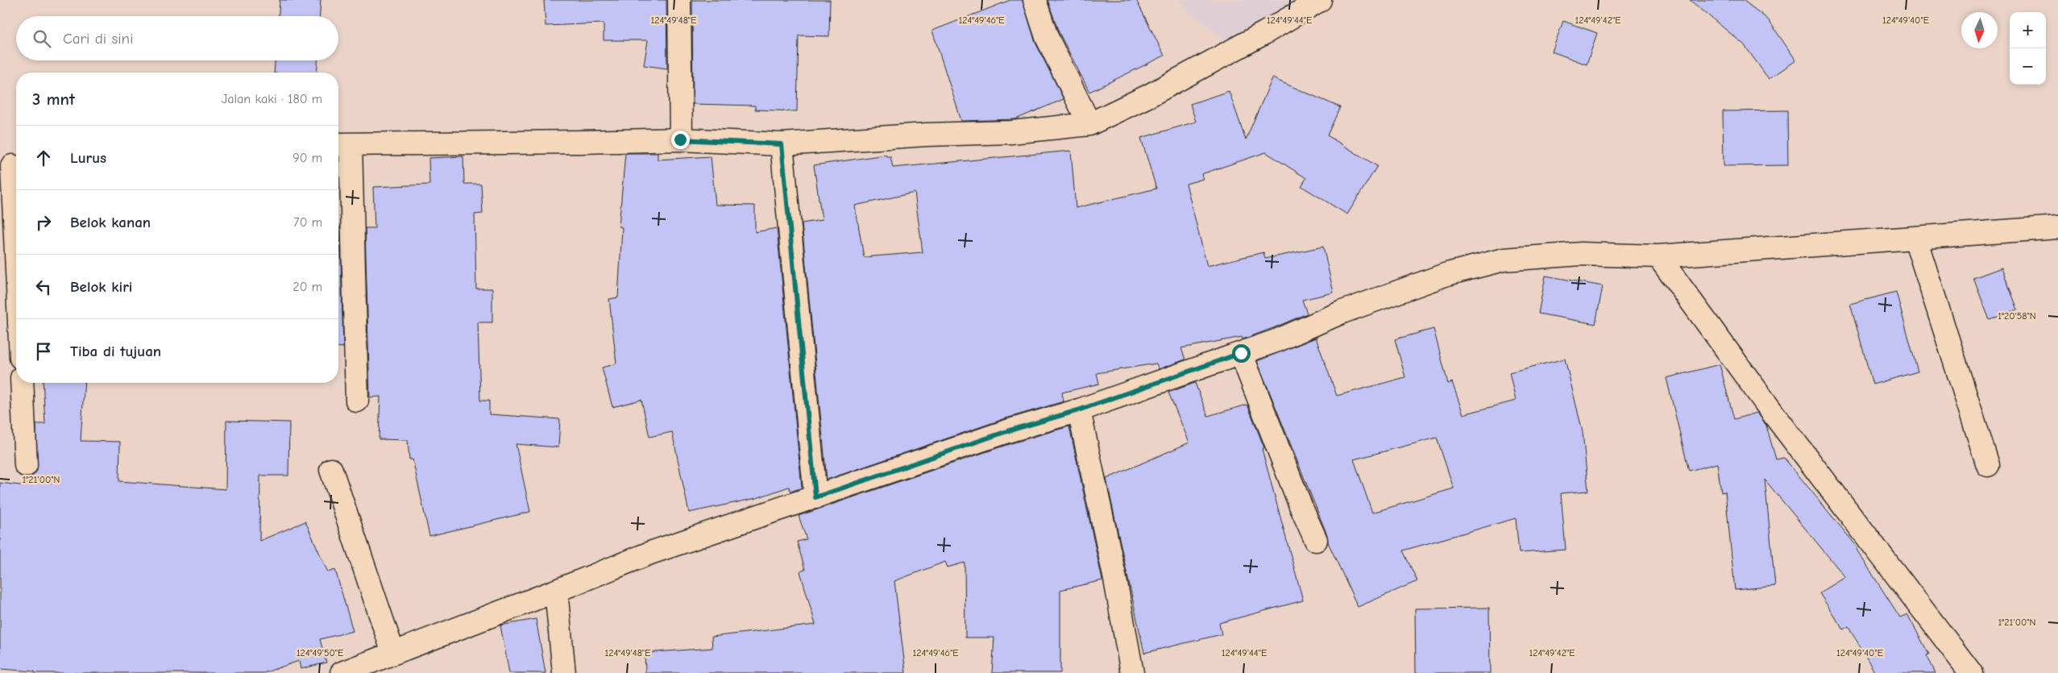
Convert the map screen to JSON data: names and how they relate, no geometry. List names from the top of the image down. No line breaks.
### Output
{"north":"bottom","page":{"map_buttons":["+","−"],"search":"Cari di sini","heading":["3 mnt","Jalan kaki · 180 m"],"list":[["Lurus","90 m"],["Belok kanan","70 m"],["Belok kiri","20 m"],"Tiba di tujuan"]},"coordinates":["124°49'48\"E","124°49'46\"E","124°49'44\"E","124°49'42\"E","124°49'40\"E","1°20'58\"N","1°21'00\"N","124°49'50\"E"]}
